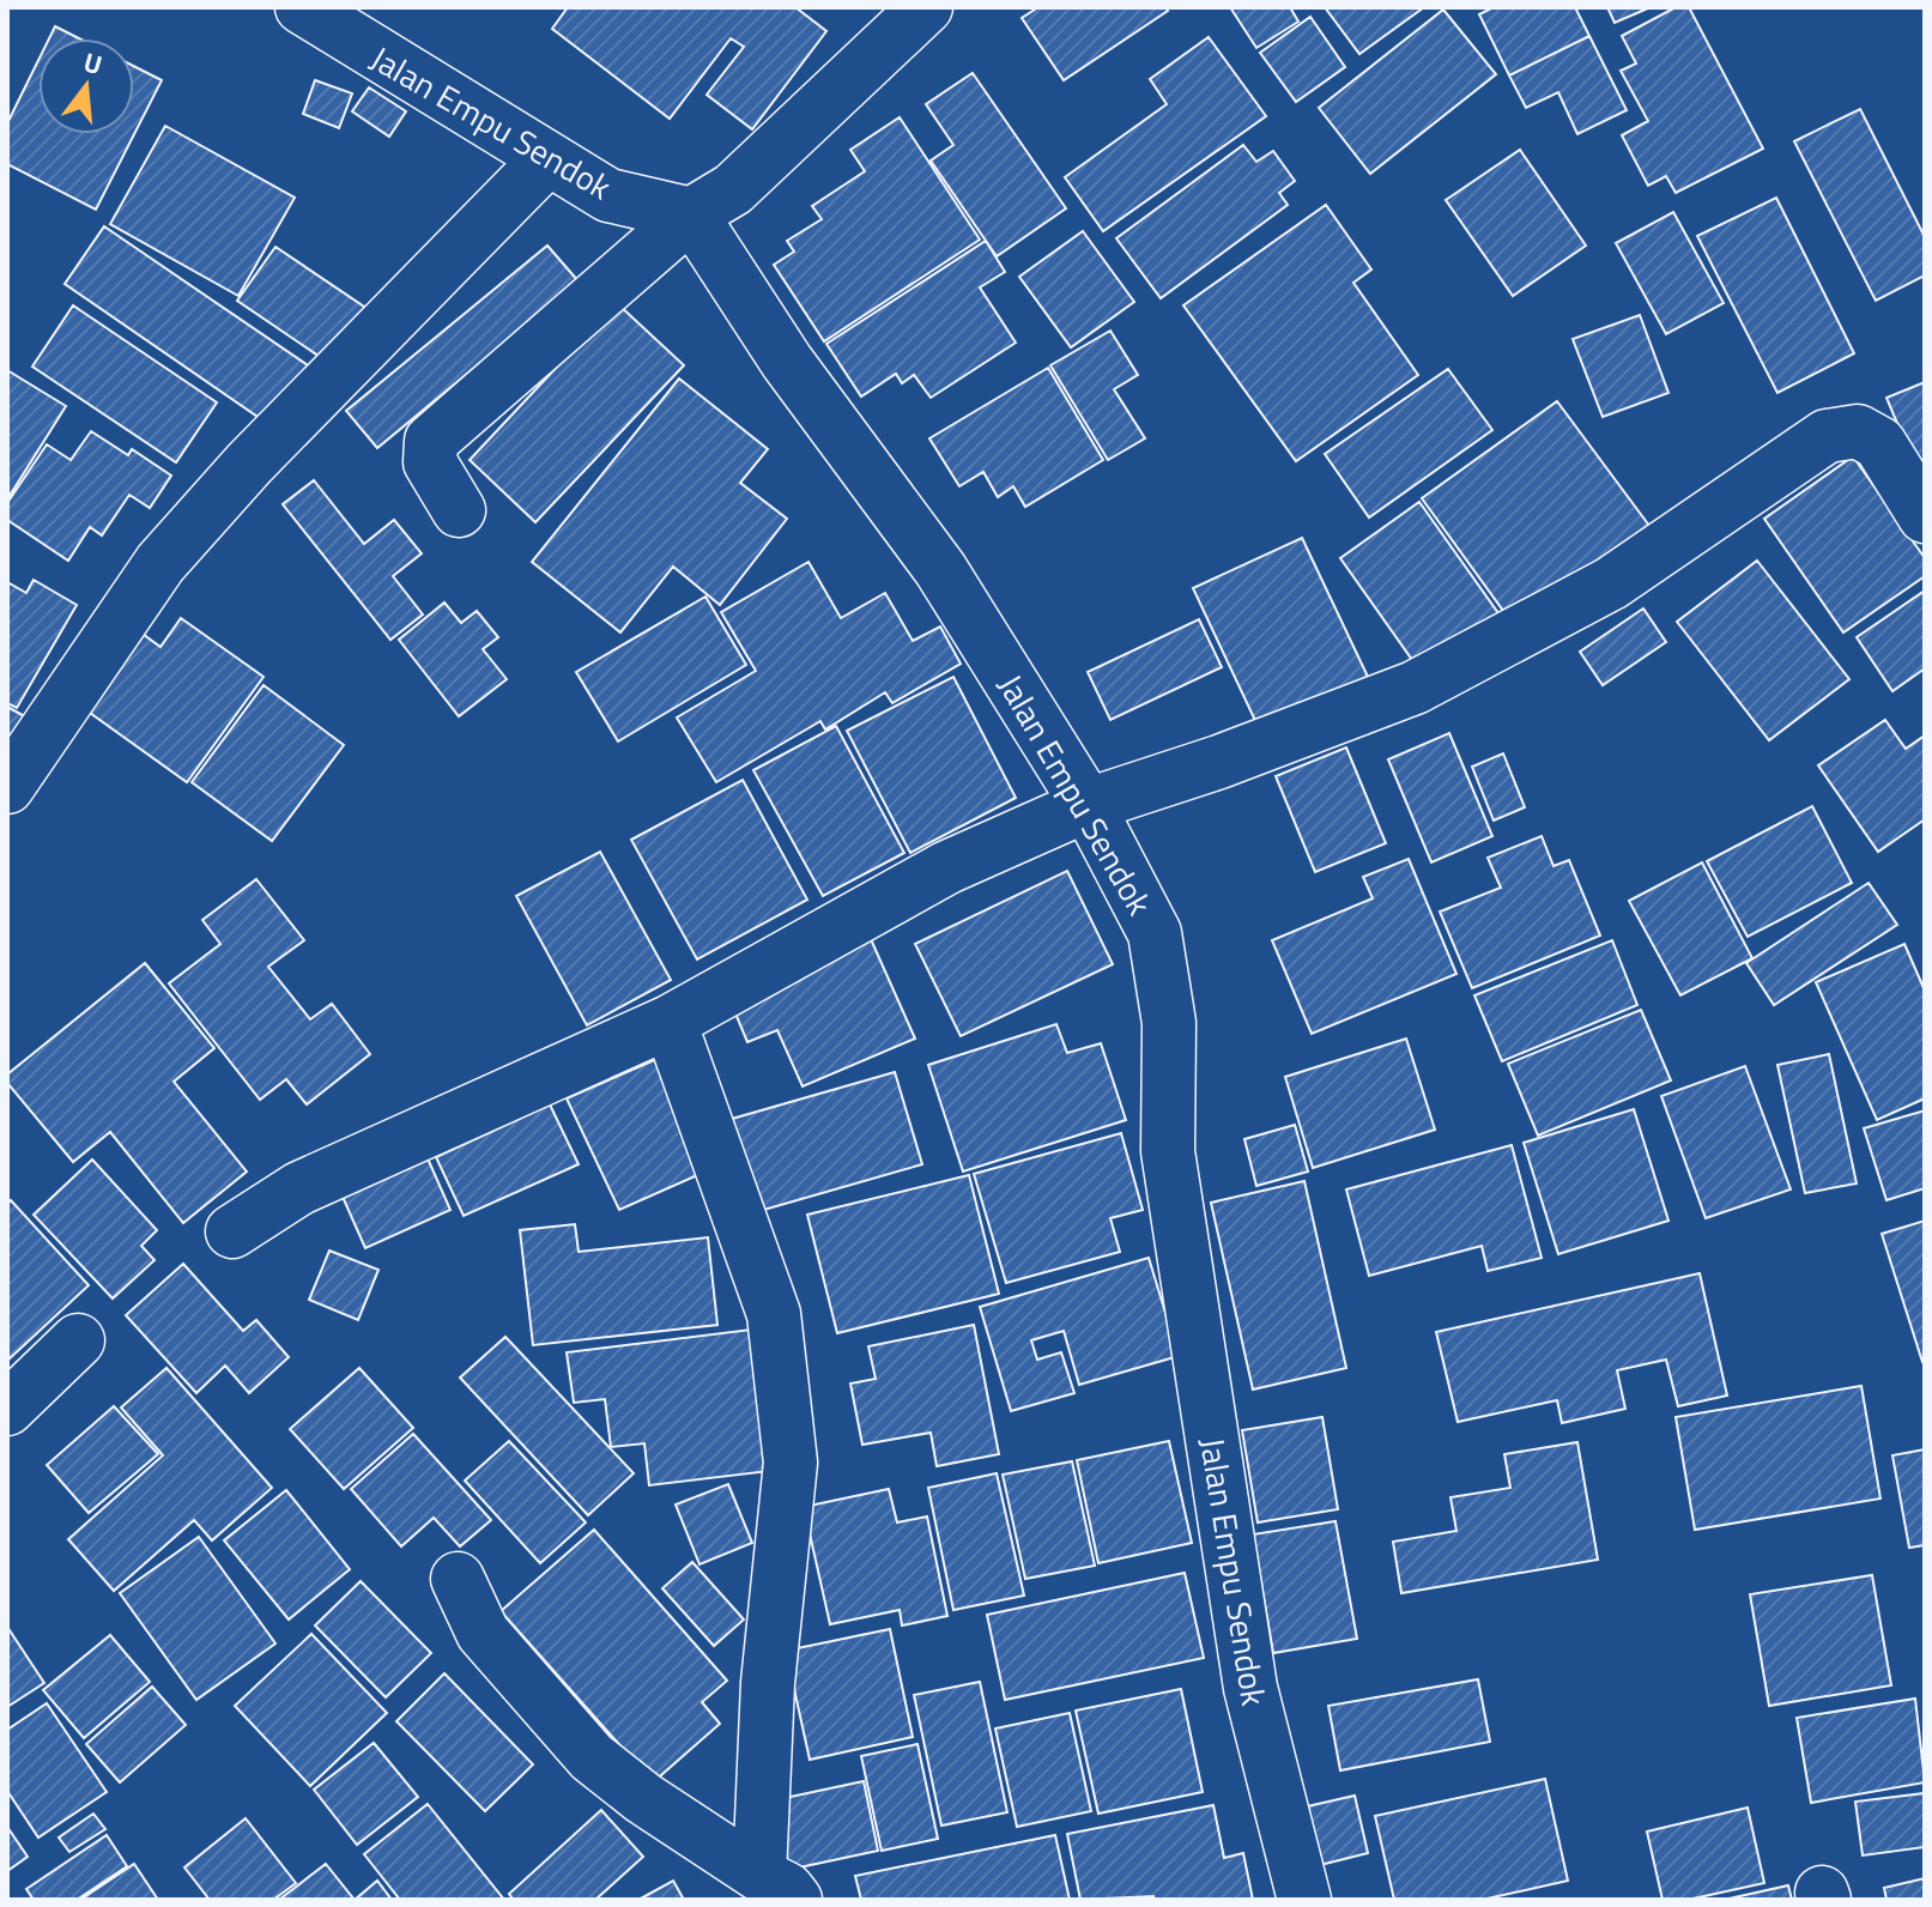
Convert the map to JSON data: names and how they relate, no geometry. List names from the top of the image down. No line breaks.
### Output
{"streets":{"street":["Jalan Empu Sendok"]},"north":"top"}
